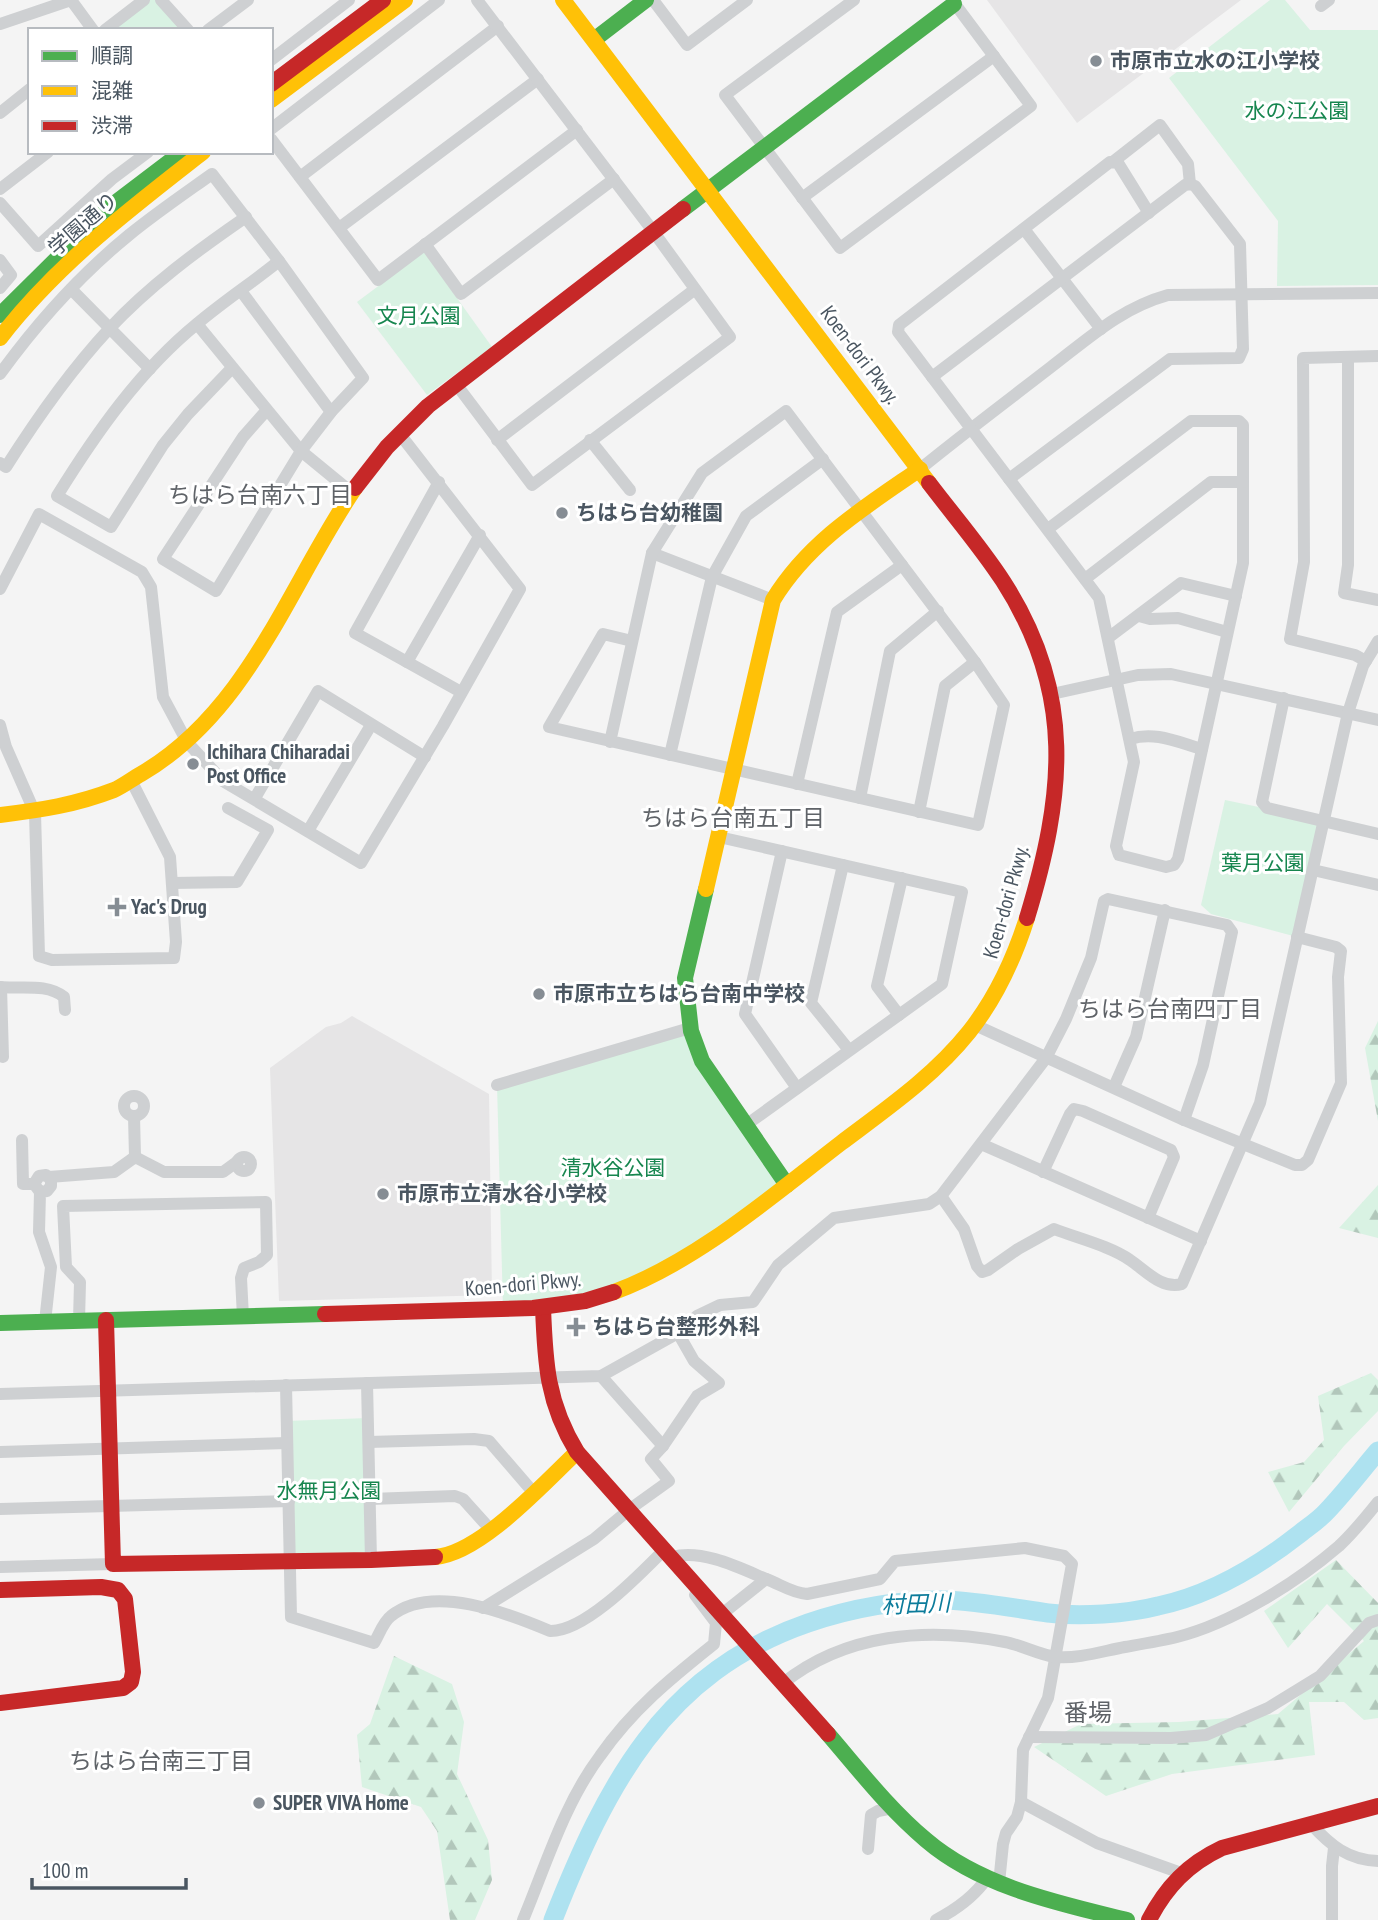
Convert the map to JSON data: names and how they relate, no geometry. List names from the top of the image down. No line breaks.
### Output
{"streets":{"street":["学園通り","Koen-dori Pkwy."]},"districts":["ちはら台南六丁目","ちはら台南五丁目","ちはら台南四丁目","番場","ちはら台南三丁目"],"water":["村田川"],"parks":["水の江公園","文月公園","葉月公園","清水谷公園","水無月公園"],"places":{"other":["市原市立水の江小学校","ちはら台幼稚園","Ichihara Chiharadai Post Office","市原市立ちはら台南中学校","市原市立清水谷小学校","SUPER VIVA Home"],"health":["Yac's Drug","ちはら台整形外科"]},"legend":["順調","混雑","渋滞"],"scale_bar":"100 m"}
